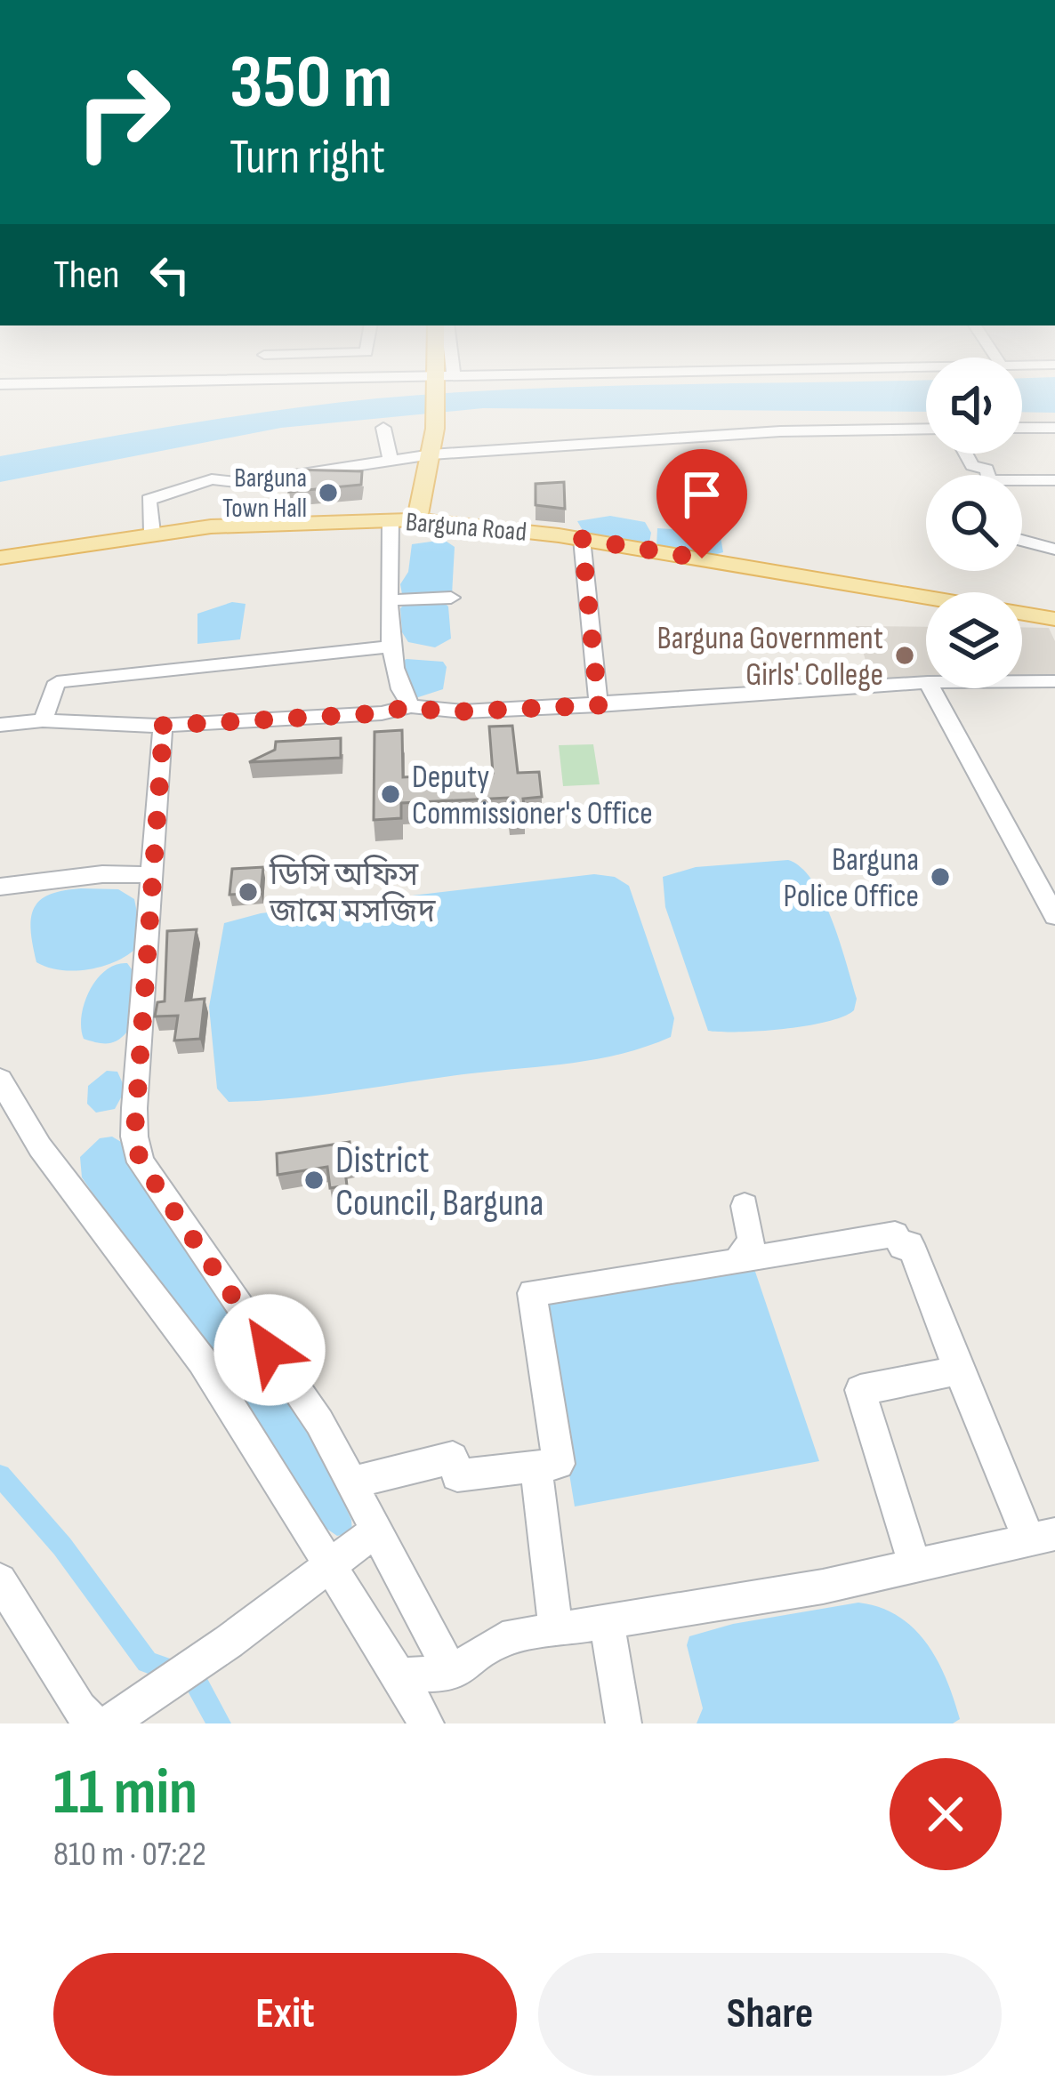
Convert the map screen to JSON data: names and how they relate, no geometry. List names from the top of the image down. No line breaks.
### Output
{"streets":{"main road":["Barguna Road"]},"places":["Barguna Town Hall","Barguna Government Girls' College","Deputy Commissioner's Office","Barguna Police Office","ডিসি অফিস জামে মসজিদ","District Council, Barguna"],"page":{"turn":["350 m","Turn right"],"then":"Then","heading":["11 min","810 m · 07:22"],"buttons":["Exit","Share"]}}
